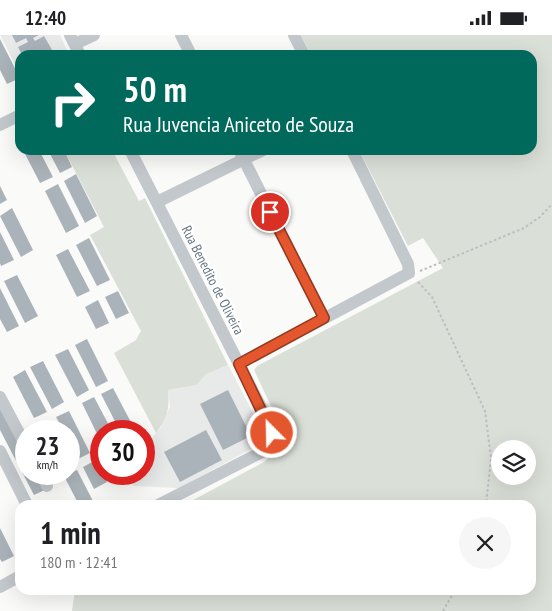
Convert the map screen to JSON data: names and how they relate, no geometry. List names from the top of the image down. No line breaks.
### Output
{"streets":{"street":["Rua Benedito de Oliveira"]},"page":{"status":"12:40","turn":["50 m","Rua Juvencia Aniceto de Souza"],"speed":"23 km/h","limit":"30","heading":["1 min","180 m · 12:41"]}}
